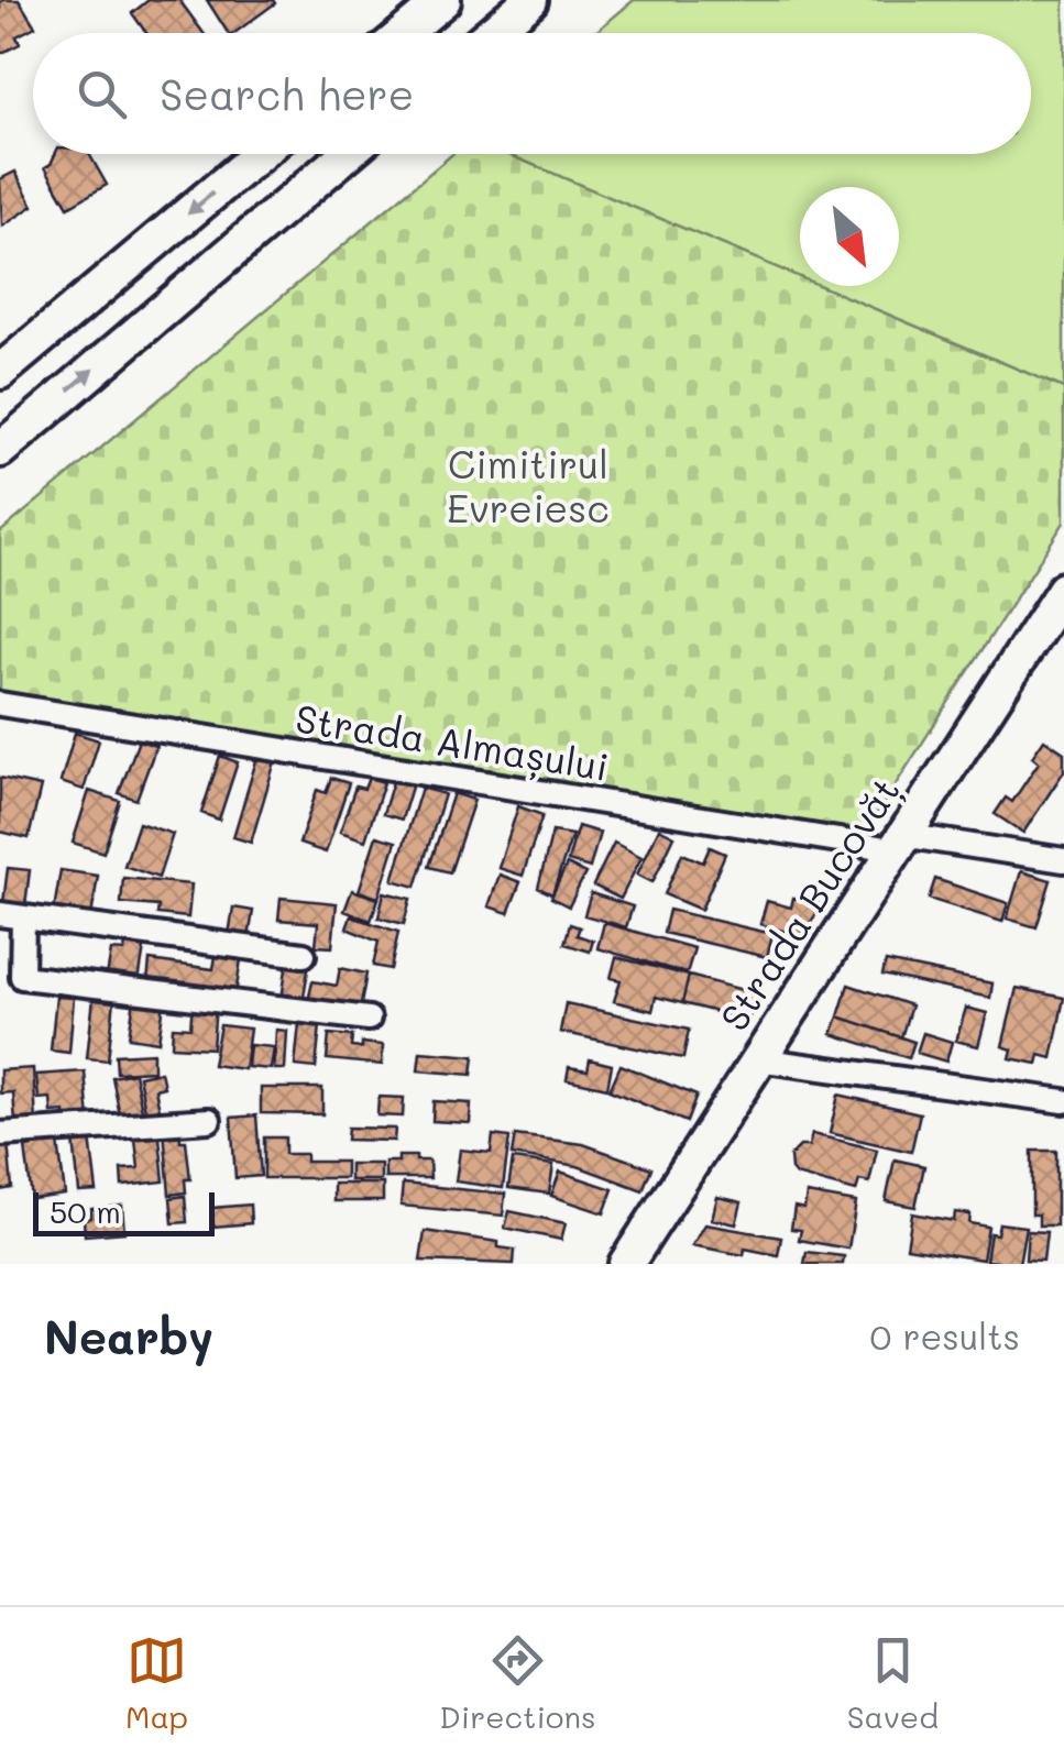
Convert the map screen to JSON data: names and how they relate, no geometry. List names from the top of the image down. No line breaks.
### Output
{"streets":{"main road":["Strada Bucovăț"],"street":["Strada Almașului"]},"crossings":[["Strada Almașului","Strada Bucovăț"]],"parks":["Cimitirul Evreiesc"],"scale_bar":"50 m","north":"bottom right","page":{"search":"Search here","scale":"50 m","heading":["Nearby","0 results"],"nav":["Map","Directions","Saved"]}}
